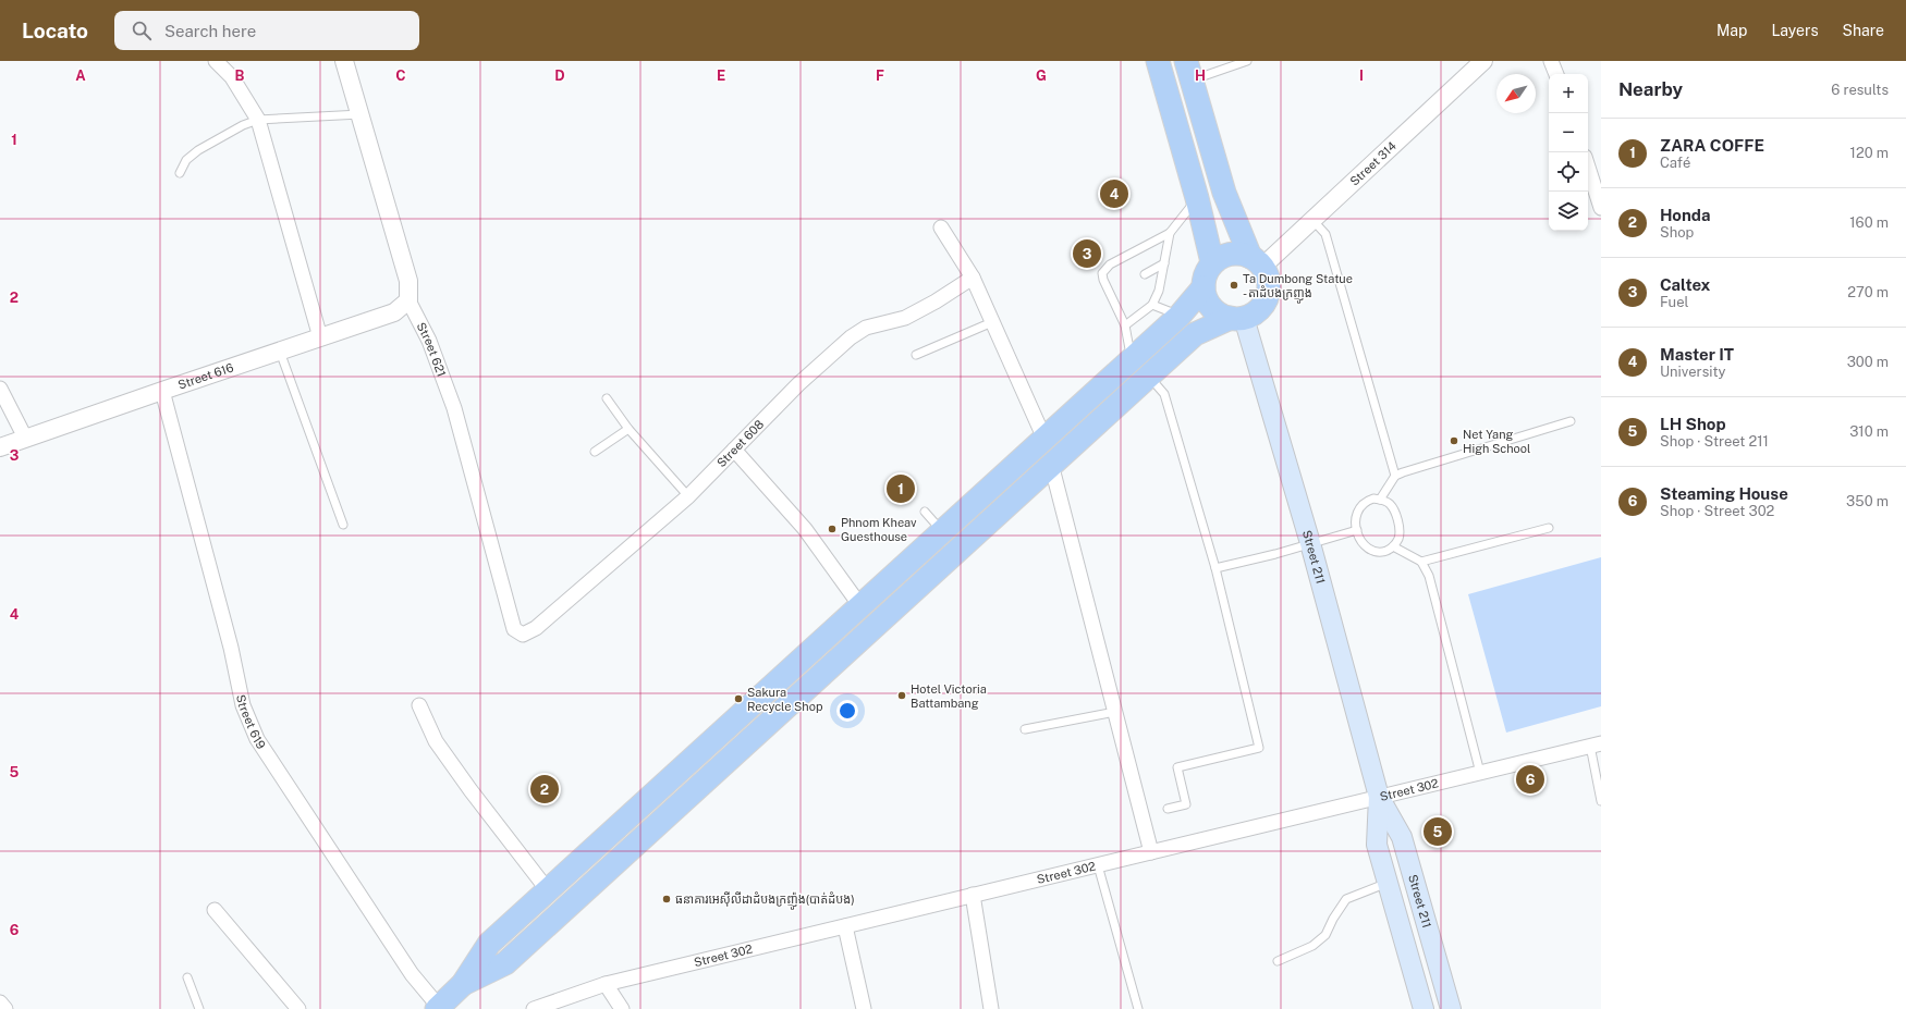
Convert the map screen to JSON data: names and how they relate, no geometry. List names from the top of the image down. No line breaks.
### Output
{"streets":{"main road":["Street 211"],"street":["Street 314","Street 621","Street 616","Street 608","Street 619","Street 302"]},"crossings":[["Street 314","Street 211"],["Street 621","Street 616"],["Street 621","Street 608"],["Street 616","Street 619"],["Street 211","Street 302"]],"places":["Ta Dumbong Statue - តាដំបងក្រញូង","Net Yang High School","Phnom Kheav Guesthouse","Hotel Victoria Battambang","Sakura Recycle Shop","ធនាគារអេស៊ីលីដាដំបងក្រញ៉ូង(បាត់ដំបង)"],"north":"bottom left","page":{"header":"Locato","search":"Search here","nav":["Map","Layers","Share"],"heading":["Nearby","6 results"],"map_buttons":["+","−"],"list":[{"mark":"1","name":"ZARA COFFE","note":"Café","value":"120 m"},{"mark":"2","name":"Honda","note":"Shop","value":"160 m"},{"mark":"3","name":"Caltex","note":"Fuel","value":"270 m"},{"mark":"4","name":"Master IT","note":"University","value":"300 m"},{"mark":"5","name":"LH Shop","note":"Shop · Street 211","value":"310 m"},{"mark":"6","name":"Steaming House","note":"Shop · Street 302","value":"350 m"}],"pins":["4","3","1","6","2","5"]},"grid":{"columns":["A","B","C","D","E","F","G","H","I"],"rows":["1","2","3","4","5","6"]}}
